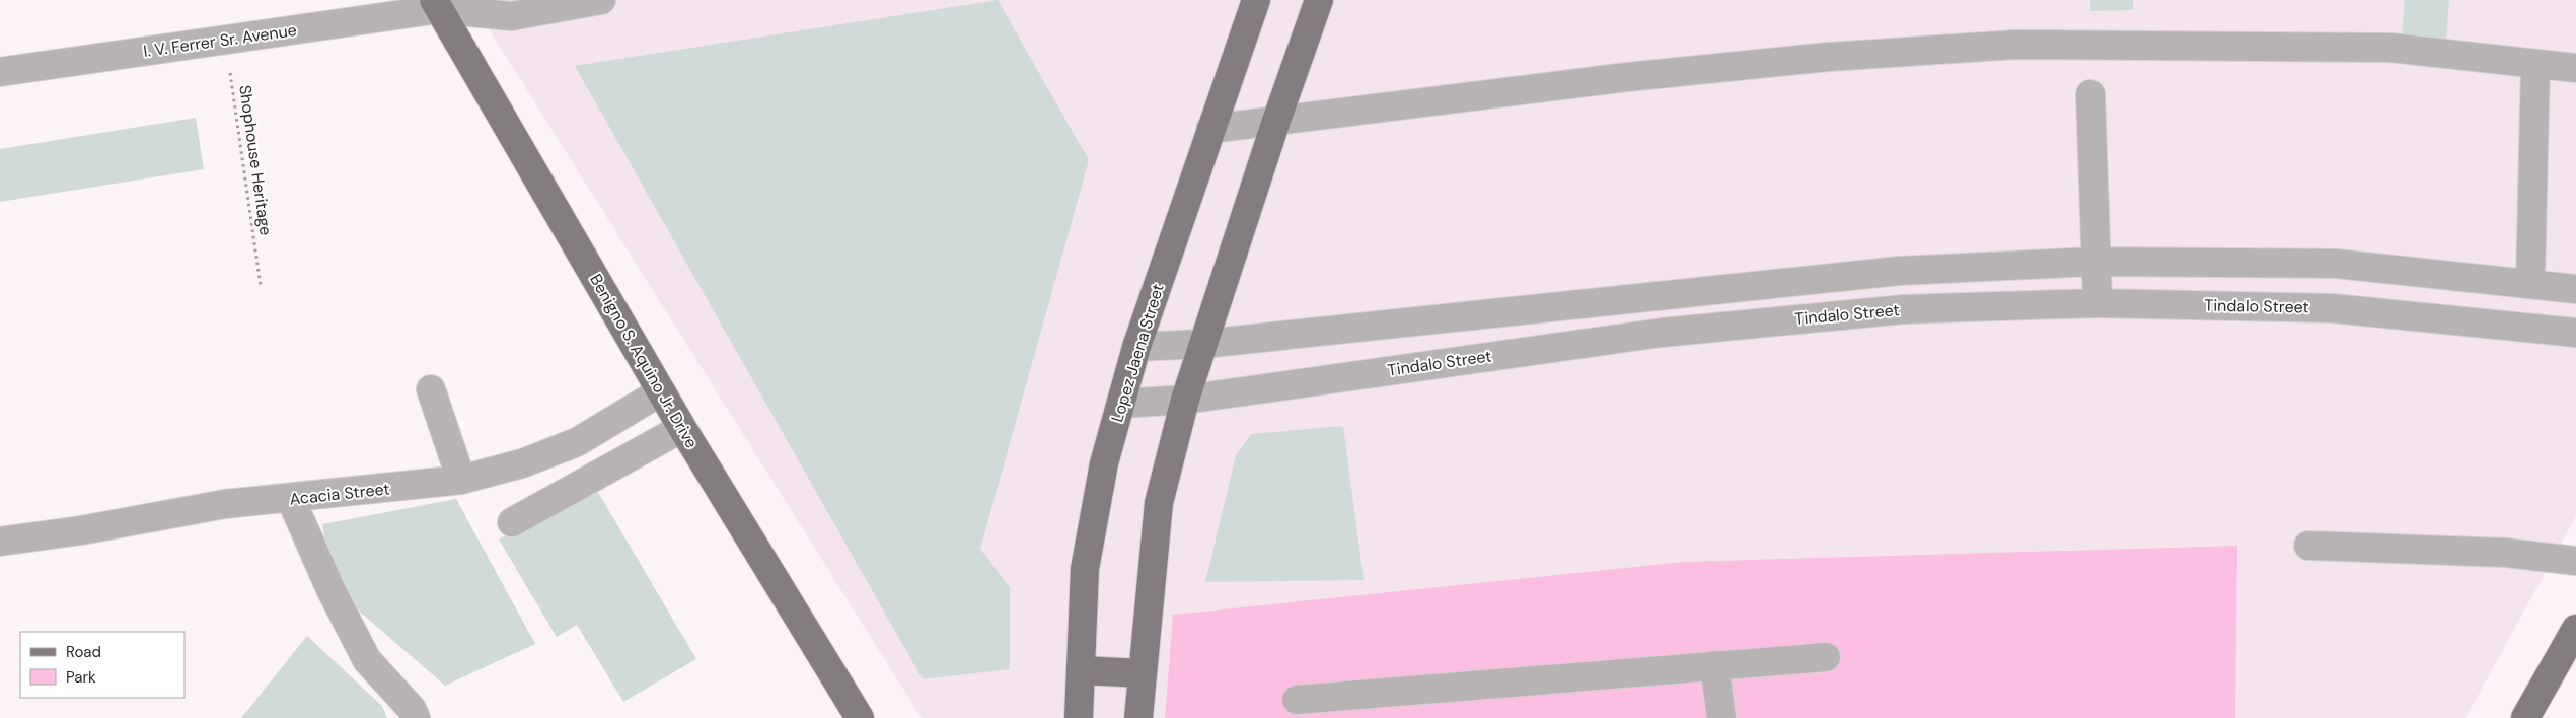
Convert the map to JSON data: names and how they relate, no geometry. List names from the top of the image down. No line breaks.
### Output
{"streets":{"main road":["Lopez Jaena Street","Benigno S. Aquino Jr. Drive"],"street":["I. V. Ferrer Sr. Avenue","Tindalo Street","Acacia Street"],"path":["Shophouse Heritage"]},"crossings":[["I. V. Ferrer Sr. Avenue","Shophouse Heritage"],["I. V. Ferrer Sr. Avenue","Benigno S. Aquino Jr. Drive"],["Tindalo Street","Lopez Jaena Street"],["Benigno S. Aquino Jr. Drive","Acacia Street"]],"legend":["Road","Park"]}
